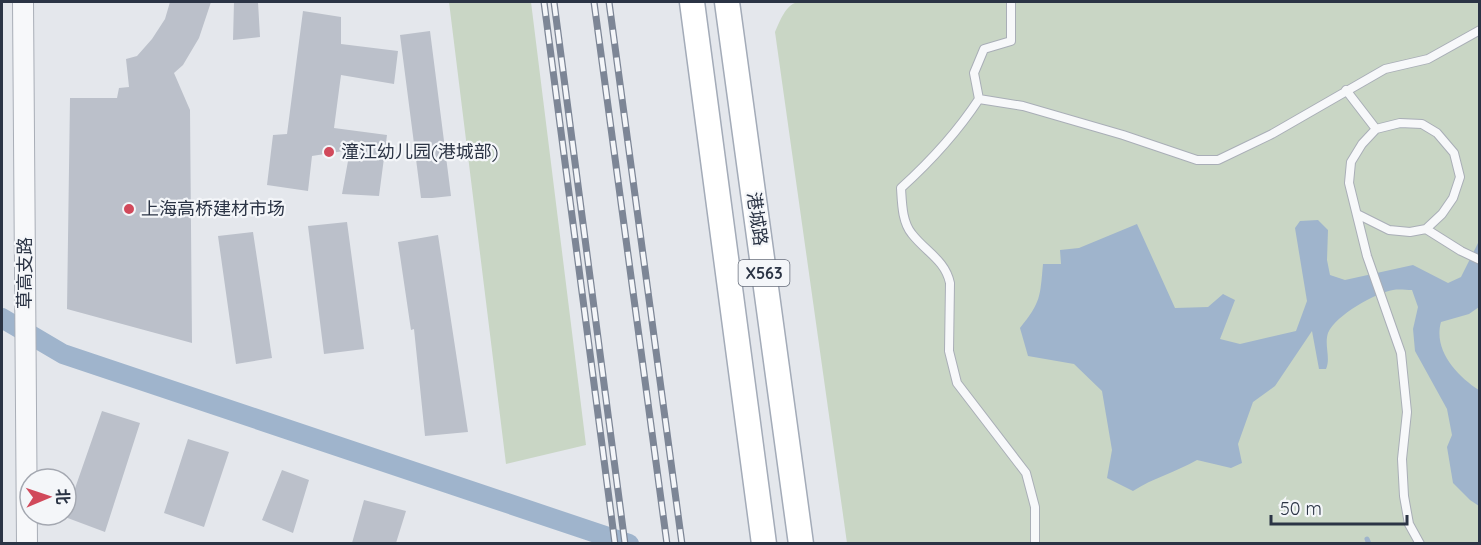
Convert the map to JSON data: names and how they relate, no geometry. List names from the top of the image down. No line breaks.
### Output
{"streets":{"main road":["港城路","X563"],"street":["草高支路"]},"places":["潼江幼儿园(港城部)","上海高桥建材市场"],"scale_bar":"50 m","north":"right"}
